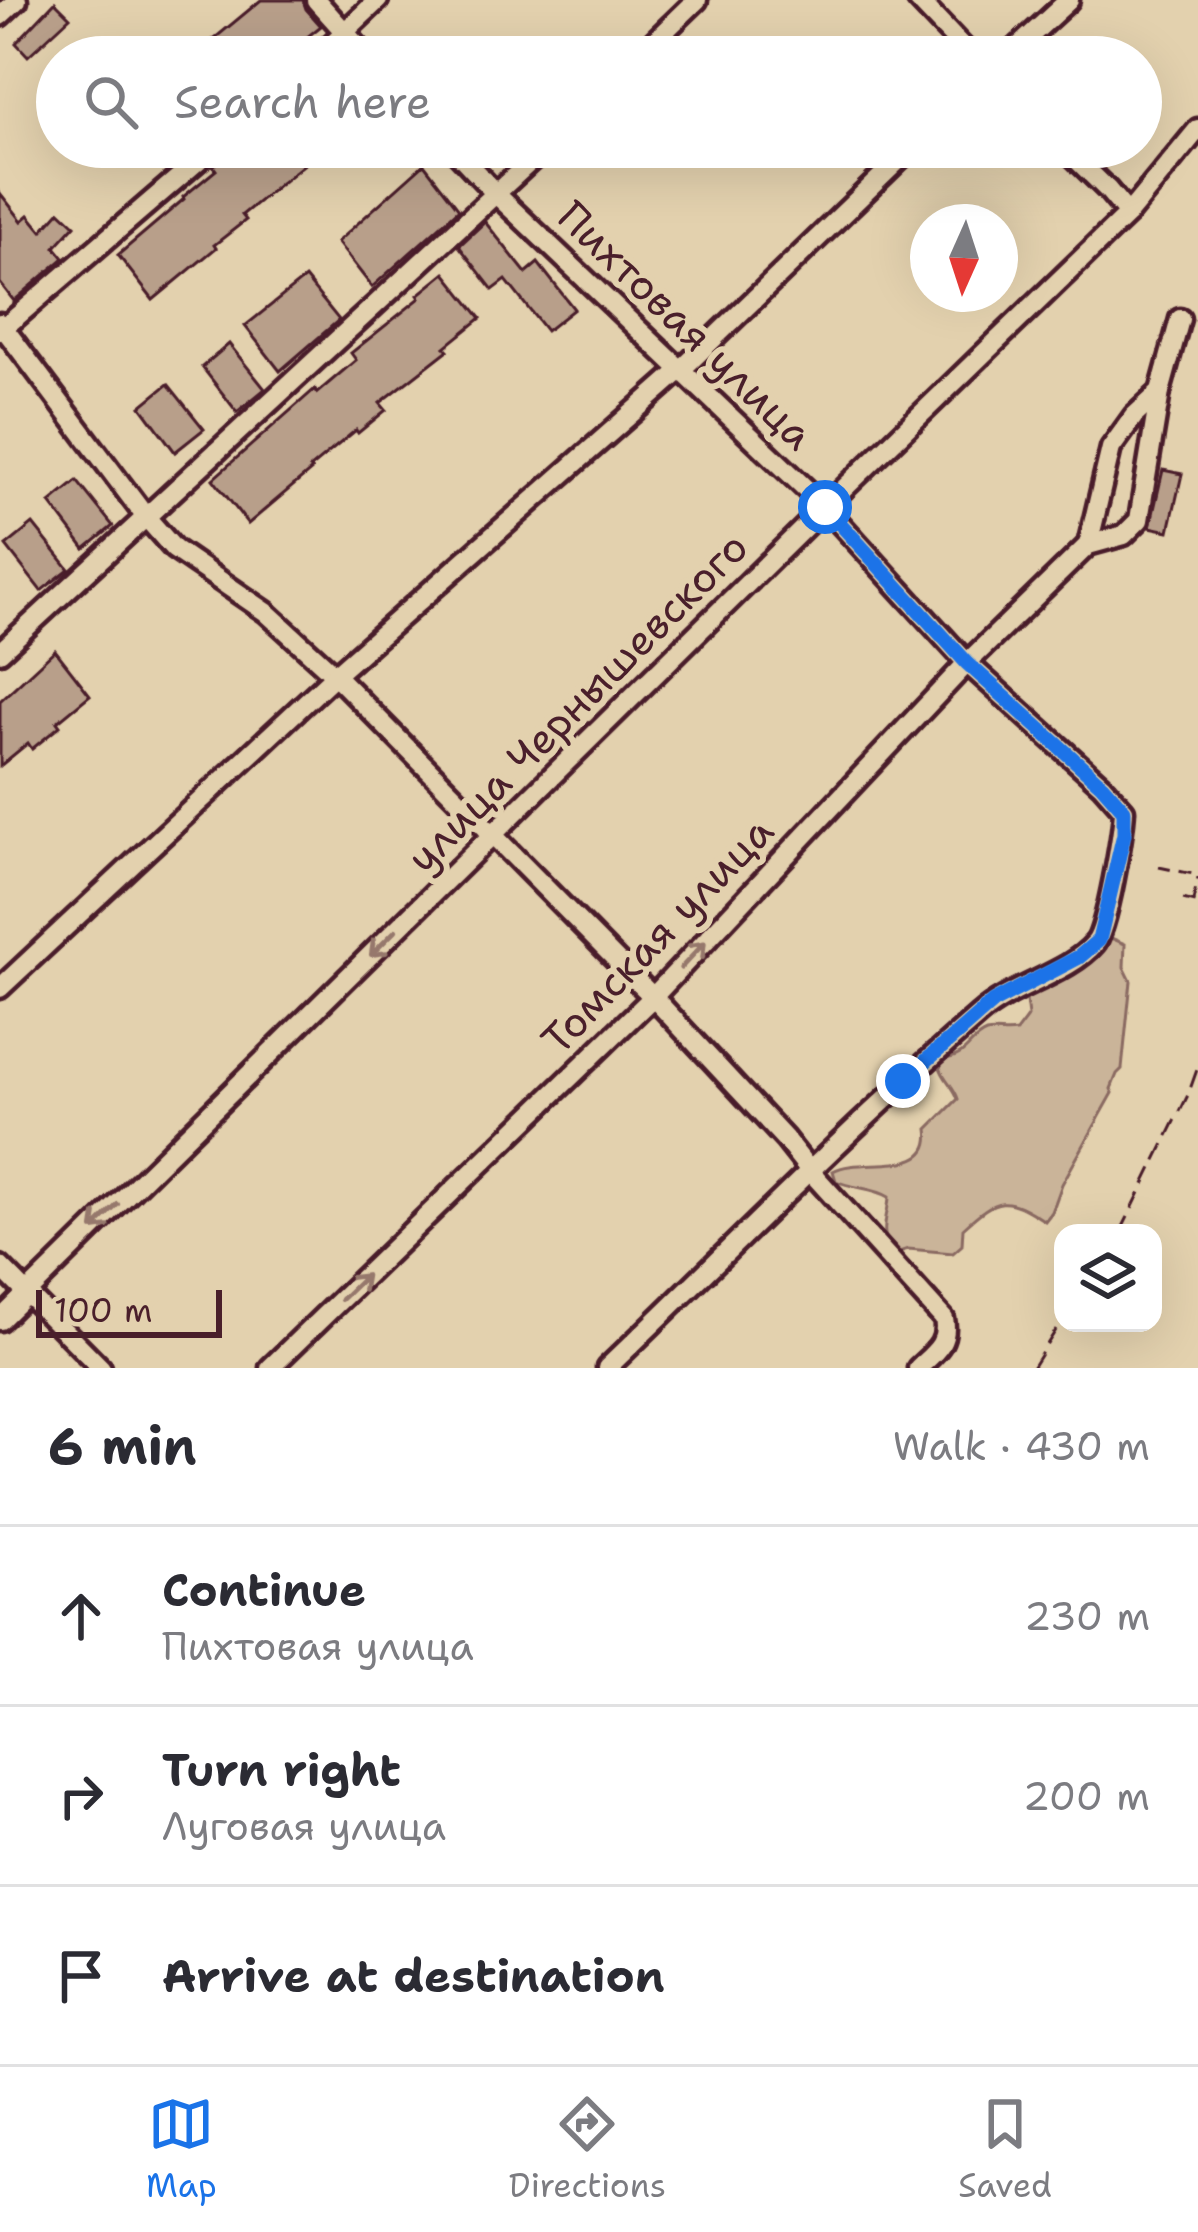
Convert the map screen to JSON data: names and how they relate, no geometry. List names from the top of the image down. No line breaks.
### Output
{"streets":{"street":["Пихтовая улица","улица Чернышевского","Томская улица"]},"crossings":[["Пихтовая улица","улица Чернышевского"],["Пихтовая улица","Томская улица"]],"one_way":["улица Чернышевского","Томская улица"],"scale_bar":"100 m","north":"bottom","page":{"search":"Search here","scale":"100 m","heading":["6 min","Walk · 430 m"],"list":[["Continue","Пихтовая улица","230 m"],["Turn right","Луговая улица","200 m"],"Arrive at destination"],"nav":["Map","Directions","Saved"]}}
